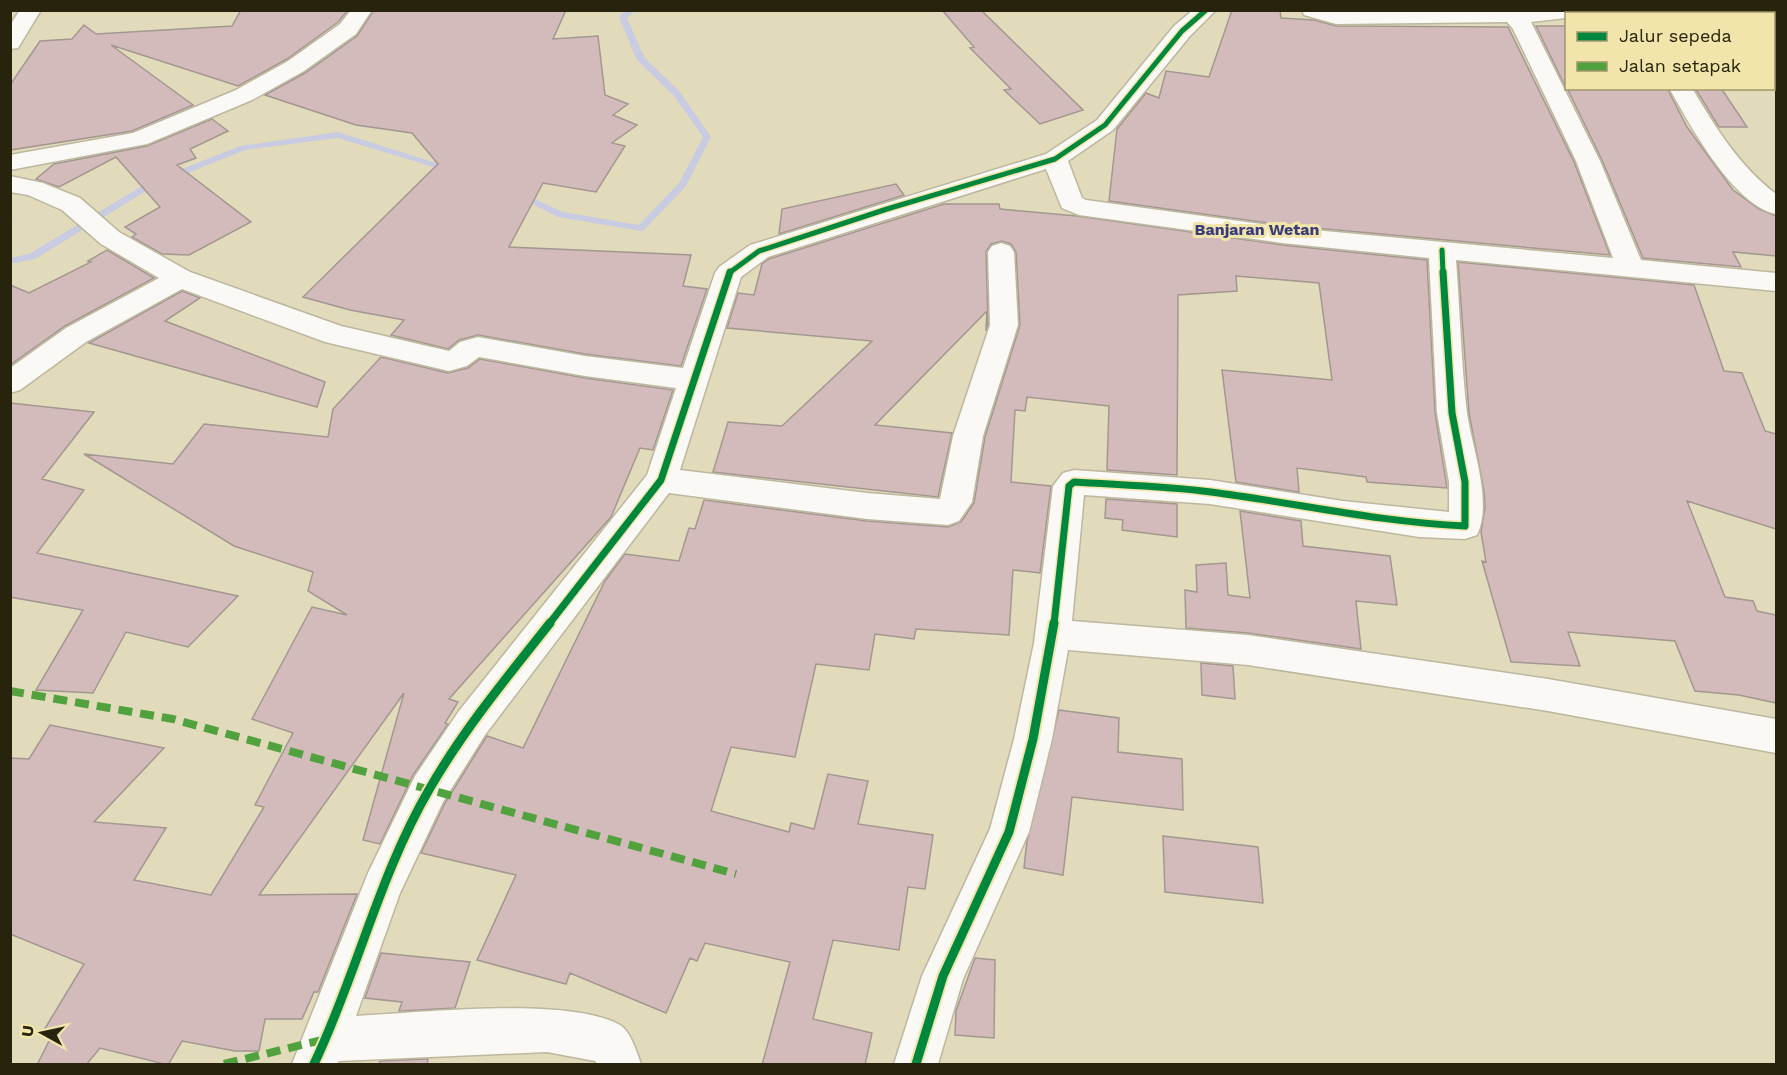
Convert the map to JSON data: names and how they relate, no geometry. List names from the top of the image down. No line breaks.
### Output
{"districts":["Banjaran Wetan"],"legend":["Jalur sepeda","Jalan setapak"],"north":"left"}
